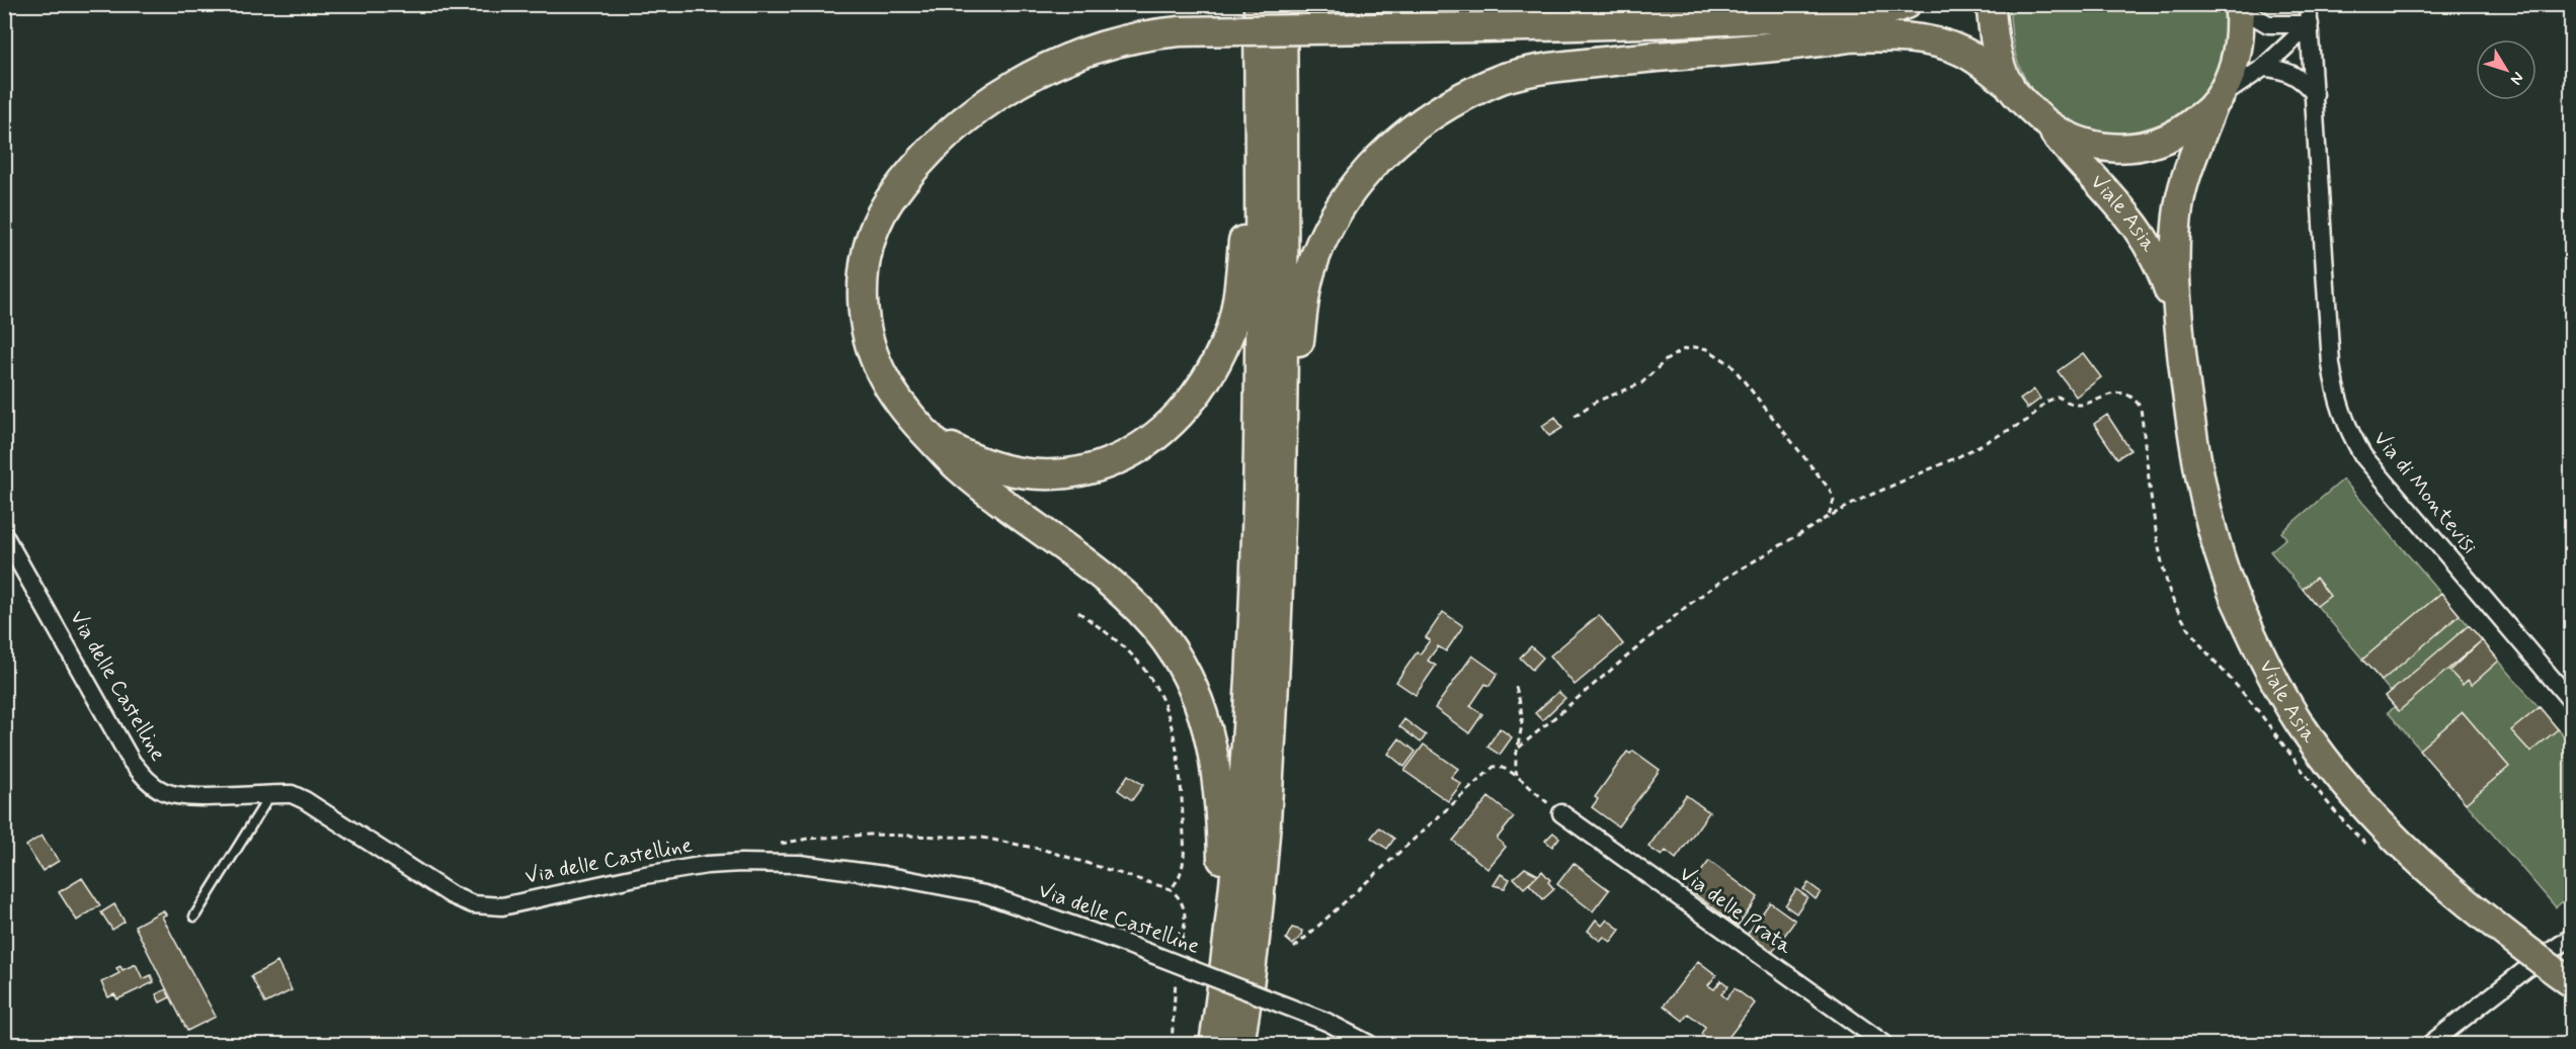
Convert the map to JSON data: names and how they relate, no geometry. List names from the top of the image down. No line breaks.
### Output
{"streets":{"main road":["Viale Asia"],"street":["Via di Montevisi","Via delle Castelline","Via delle Prata"]},"north":"bottom right"}
